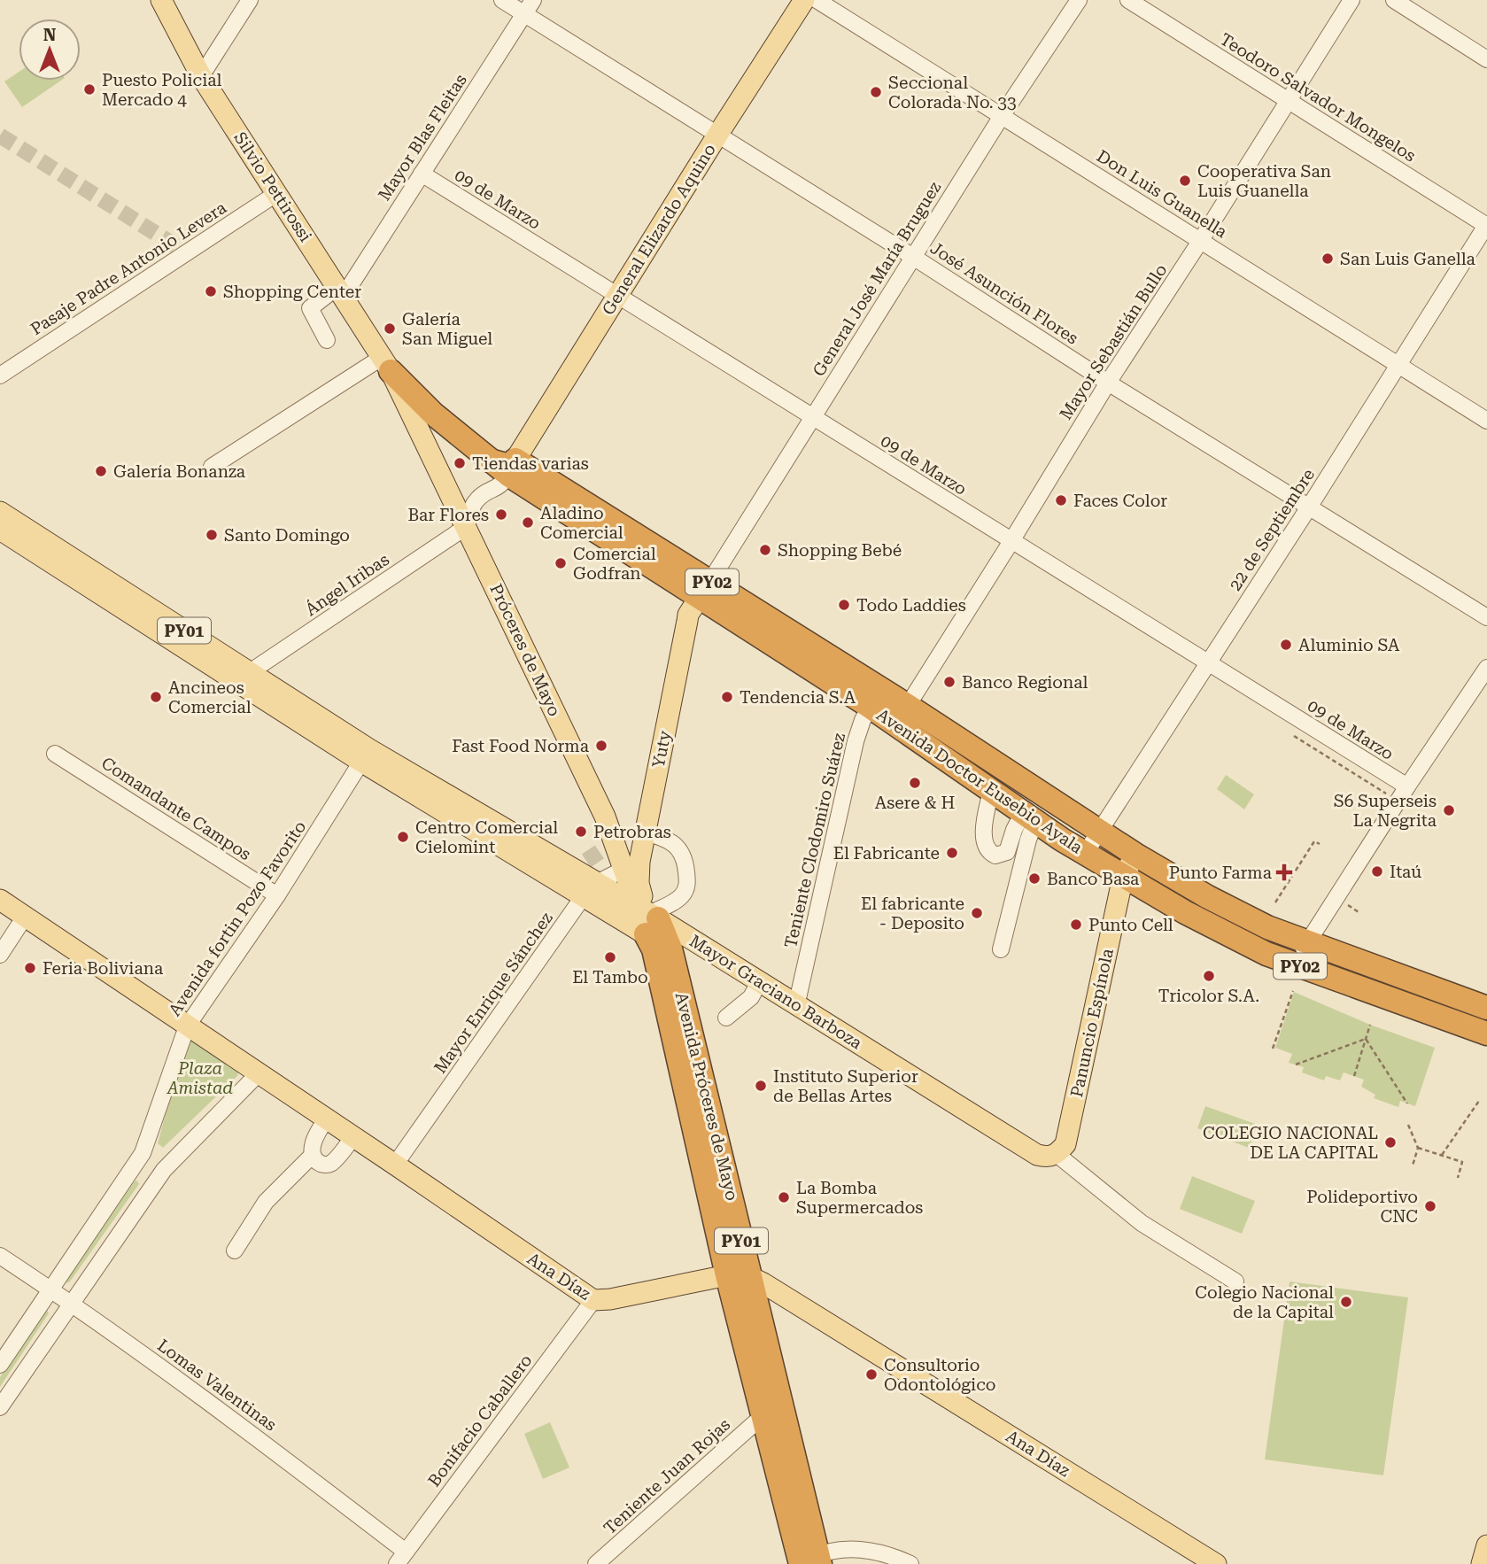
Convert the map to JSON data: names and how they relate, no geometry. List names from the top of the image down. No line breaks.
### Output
{"streets":{"highway":["PY02","PY01","Avenida Doctor Eusebio Ayala","Avenida Próceres de Mayo"],"main road":["Silvio Pettirossi","General Elizardo Aquino","Próceres de Mayo","Yuty","Mayor Graciano Barboza","Panuncio Espínola","Ana Díaz"],"street":["Teodoro Salvador Mongelos","Mayor Blas Fleitas","Don Luis Guanella","09 de Marzo","Pasaje Padre Antonio Levera","General José María Bruguez","José Asunción Flores","Mayor Sebastián Bullo","22 de Septiembre","Ángel Iribas","Comandante Campos","Teniente Clodomiro Suárez","Avenida fortin Pozo Favorito","Mayor Enrique Sánchez","Lomas Valentinas","Bonifacio Caballero","Teniente Juan Rojas"]},"crossings":[["Teodoro Salvador Mongelos","Mayor Sebastián Bullo"],["Teodoro Salvador Mongelos","22 de Septiembre"],["Mayor Blas Fleitas","Silvio Pettirossi"],["Mayor Blas Fleitas","09 de Marzo"],["Mayor Blas Fleitas","José Asunción Flores"],["Silvio Pettirossi","Pasaje Padre Antonio Levera"],["Silvio Pettirossi","Próceres de Mayo"],["Silvio Pettirossi","Avenida Doctor Eusebio Ayala"],["Don Luis Guanella","General José María Bruguez"],["Don Luis Guanella","Mayor Sebastián Bullo"],["Don Luis Guanella","22 de Septiembre"],["09 de Marzo","General Elizardo Aquino"],["09 de Marzo","General José María Bruguez"],["09 de Marzo","Mayor Sebastián Bullo"],["09 de Marzo","22 de Septiembre"],["General Elizardo Aquino","José Asunción Flores"],["General Elizardo Aquino","Avenida Doctor Eusebio Ayala"],["General José María Bruguez","José Asunción Flores"],["General José María Bruguez","Yuty"],["General José María Bruguez","Avenida Doctor Eusebio Ayala"],["José Asunción Flores","Mayor Sebastián Bullo"],["José Asunción Flores","22 de Septiembre"],["Mayor Sebastián Bullo","Avenida Doctor Eusebio Ayala"],["22 de Septiembre","Avenida Doctor Eusebio Ayala"],["Ángel Iribas","PY01"],["Ángel Iribas","Próceres de Mayo"],["PY01","Yuty"],["PY01","Avenida fortin Pozo Favorito"],["PY01","Mayor Graciano Barboza"],["PY01","Mayor Enrique Sánchez"],["PY01","Avenida Próceres de Mayo"],["Próceres de Mayo","Yuty"],["Próceres de Mayo","Avenida Doctor Eusebio Ayala"],["Próceres de Mayo","Mayor Enrique Sánchez"],["Yuty","Avenida Doctor Eusebio Ayala"],["Yuty","Mayor Graciano Barboza"],["Yuty","Mayor Enrique Sánchez"],["Yuty","Avenida Próceres de Mayo"],["Avenida Doctor Eusebio Ayala","Teniente Clodomiro Suárez"],["Avenida Doctor Eusebio Ayala","Panuncio Espínola"],["Comandante Campos","Avenida fortin Pozo Favorito"],["Teniente Clodomiro Suárez","Mayor Graciano Barboza"],["Avenida fortin Pozo Favorito","Ana Díaz"],["Avenida fortin Pozo Favorito","Lomas Valentinas"],["Mayor Graciano Barboza","Panuncio Espínola"],["Mayor Graciano Barboza","Avenida Próceres de Mayo"],["Mayor Enrique Sánchez","Ana Díaz"],["Avenida Próceres de Mayo","Ana Díaz"],["Avenida Próceres de Mayo","Teniente Juan Rojas"],["Ana Díaz","Bonifacio Caballero"],["Lomas Valentinas","Bonifacio Caballero"]],"parks":["Plaza Amistad"],"places":{"other":["Puesto Policial Mercado 4","Seccional Colorada No. 33","Cooperativa San Luis Guanella","San Luis Ganella","Shopping Center","Galería San Miguel","Tiendas varias","Galería Bonanza","Faces Color","Bar Flores","Aladino Comercial","Santo Domingo","Shopping Bebé","Comercial Godfran","Todo Laddies","Aluminio SA","Banco Regional","Ancineos Comercial","Tendencia S.A","Fast Food Norma","Asere & H","S6 Superseis La Negrita","Petrobras","Centro Comercial Cielomint","El Fabricante","Itaú","Banco Basa","El fabricante - Deposito","Punto Cell","El Tambo","Feria Boliviana","Tricolor S.A.","Instituto Superior de Bellas Artes","COLEGIO NACIONAL DE LA CAPITAL","La Bomba Supermercados","Polideportivo CNC","Colegio Nacional de la Capital","Consultorio Odontológico"],"health":["Punto Farma"]},"north":"top"}
